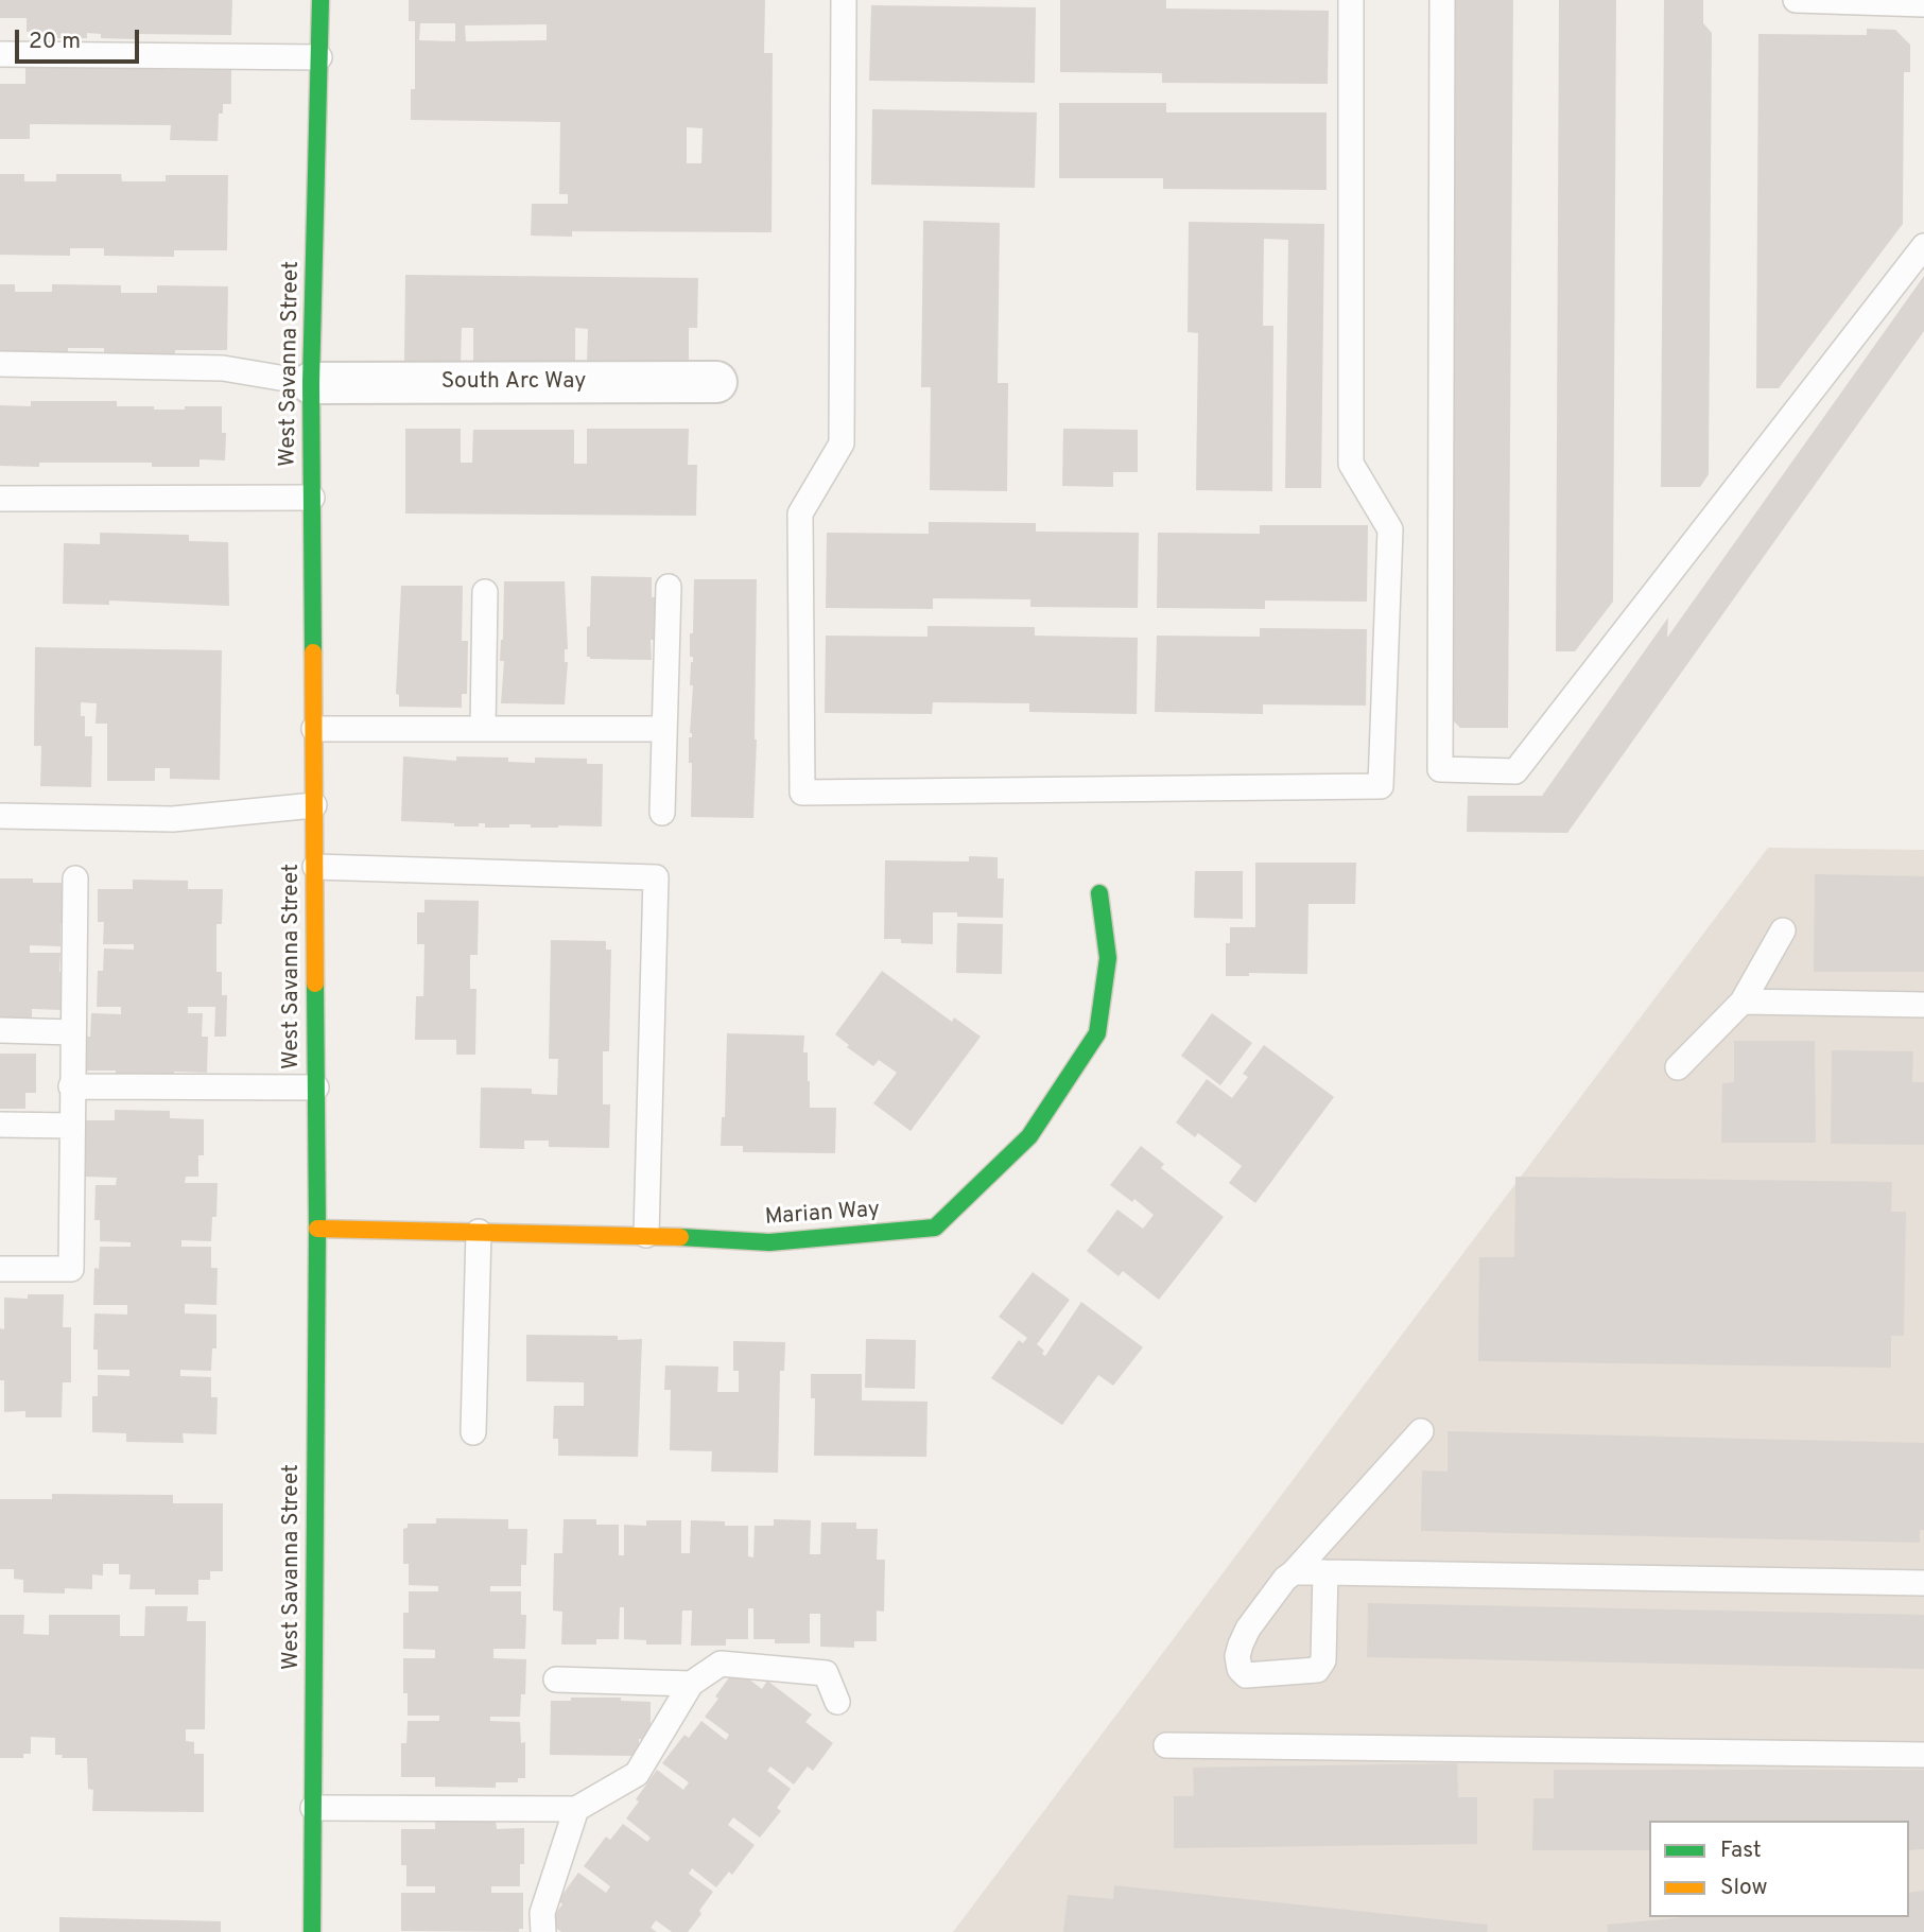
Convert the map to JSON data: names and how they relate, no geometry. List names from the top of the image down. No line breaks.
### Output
{"streets":{"street":["West Savanna Street","South Arc Way","Marian Way"]},"crossings":[["West Savanna Street","South Arc Way"],["West Savanna Street","Marian Way"]],"legend":["Fast","Slow"],"scale_bar":"20 m"}
